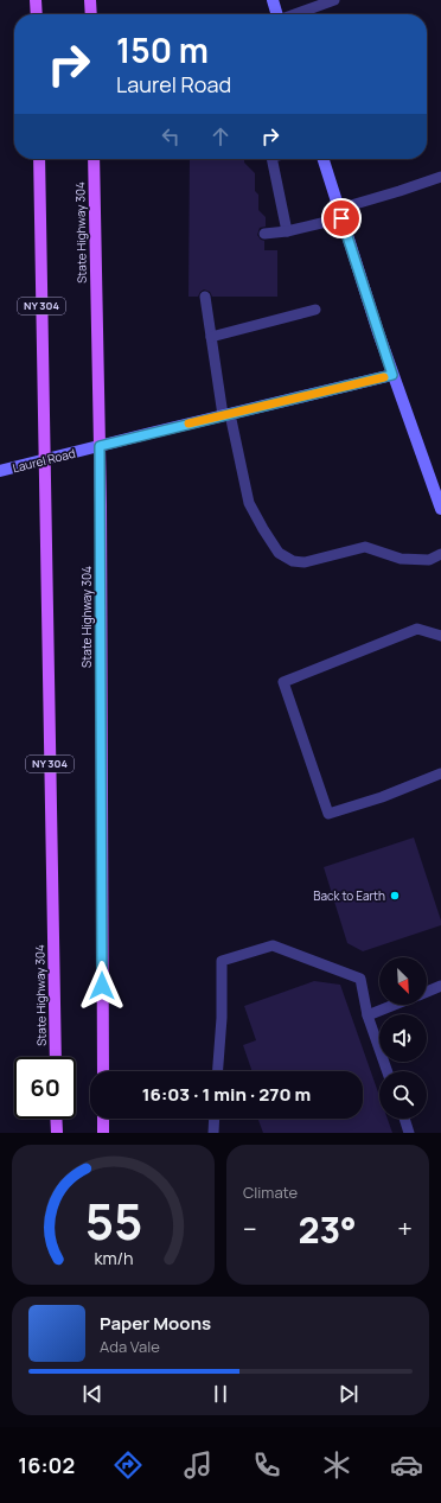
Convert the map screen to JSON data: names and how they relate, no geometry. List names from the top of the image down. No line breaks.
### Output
{"streets":{"main road":["State Highway 304","NY 304"],"street":["Laurel Road"]},"crossings":[["State Highway 304","Laurel Road"]],"places":["Back to Earth"],"north":"bottom right","page":{"turn":["150 m","Laurel Road"],"limit":"60","trip":"16:03 · 1 min · 270 m","tile":"Climate","heat":["−","23°","+"],"song":["Paper Moons","Ada Vale"],"tabs":"16:02","gauge":["55","km/h"]}}
